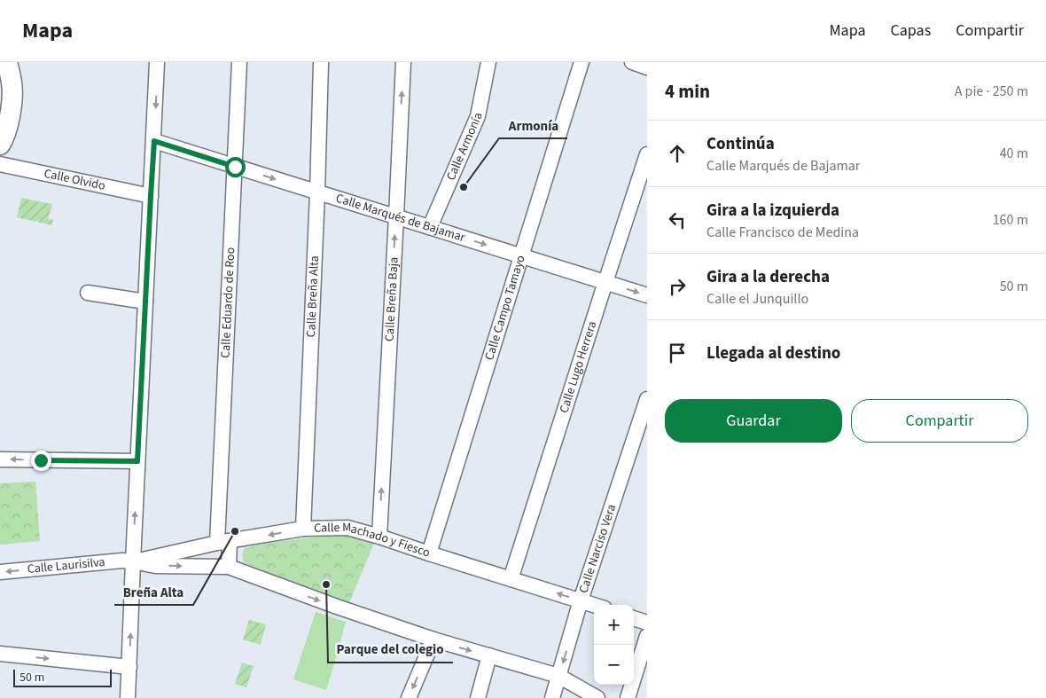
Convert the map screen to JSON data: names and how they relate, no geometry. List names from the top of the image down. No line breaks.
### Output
{"streets":{"street":["Calle Armonía","Calle Olvido","Calle Marqués de Bajamar","Calle Breña Alta","Calle Breña Baja","Calle Eduardo de Roo","Calle Campo Tamayo","Calle Lugo Herrera","Calle Machado y Fiesco","Calle Narciso Vera","Calle Laurisilva"]},"crossings":[["Calle Armonía","Calle Marqués de Bajamar"],["Calle Marqués de Bajamar","Calle Breña Alta"],["Calle Marqués de Bajamar","Calle Breña Baja"],["Calle Marqués de Bajamar","Calle Eduardo de Roo"],["Calle Marqués de Bajamar","Calle Campo Tamayo"],["Calle Marqués de Bajamar","Calle Lugo Herrera"],["Calle Breña Alta","Calle Machado y Fiesco"],["Calle Breña Baja","Calle Machado y Fiesco"],["Calle Eduardo de Roo","Calle Machado y Fiesco"],["Calle Campo Tamayo","Calle Machado y Fiesco"],["Calle Lugo Herrera","Calle Machado y Fiesco"],["Calle Machado y Fiesco","Calle Narciso Vera"],["Calle Machado y Fiesco","Calle Laurisilva"]],"one_way":["Calle Marqués de Bajamar","Calle Breña Baja"],"places":["Armonía","Breña Alta","Parque del colegio"],"scale_bar":"50 m","page":{"header":"Mapa","nav":["Mapa","Capas","Compartir"],"heading":["4 min","A pie · 250 m"],"list":[["Continúa","Calle Marqués de Bajamar","40 m"],["Gira a la izquierda","Calle Francisco de Medina","160 m"],["Gira a la derecha","Calle el Junquillo","50 m"],"Llegada al destino"],"buttons":["Guardar","Compartir"],"map_buttons":["+","−"],"scale":"50 m"}}
